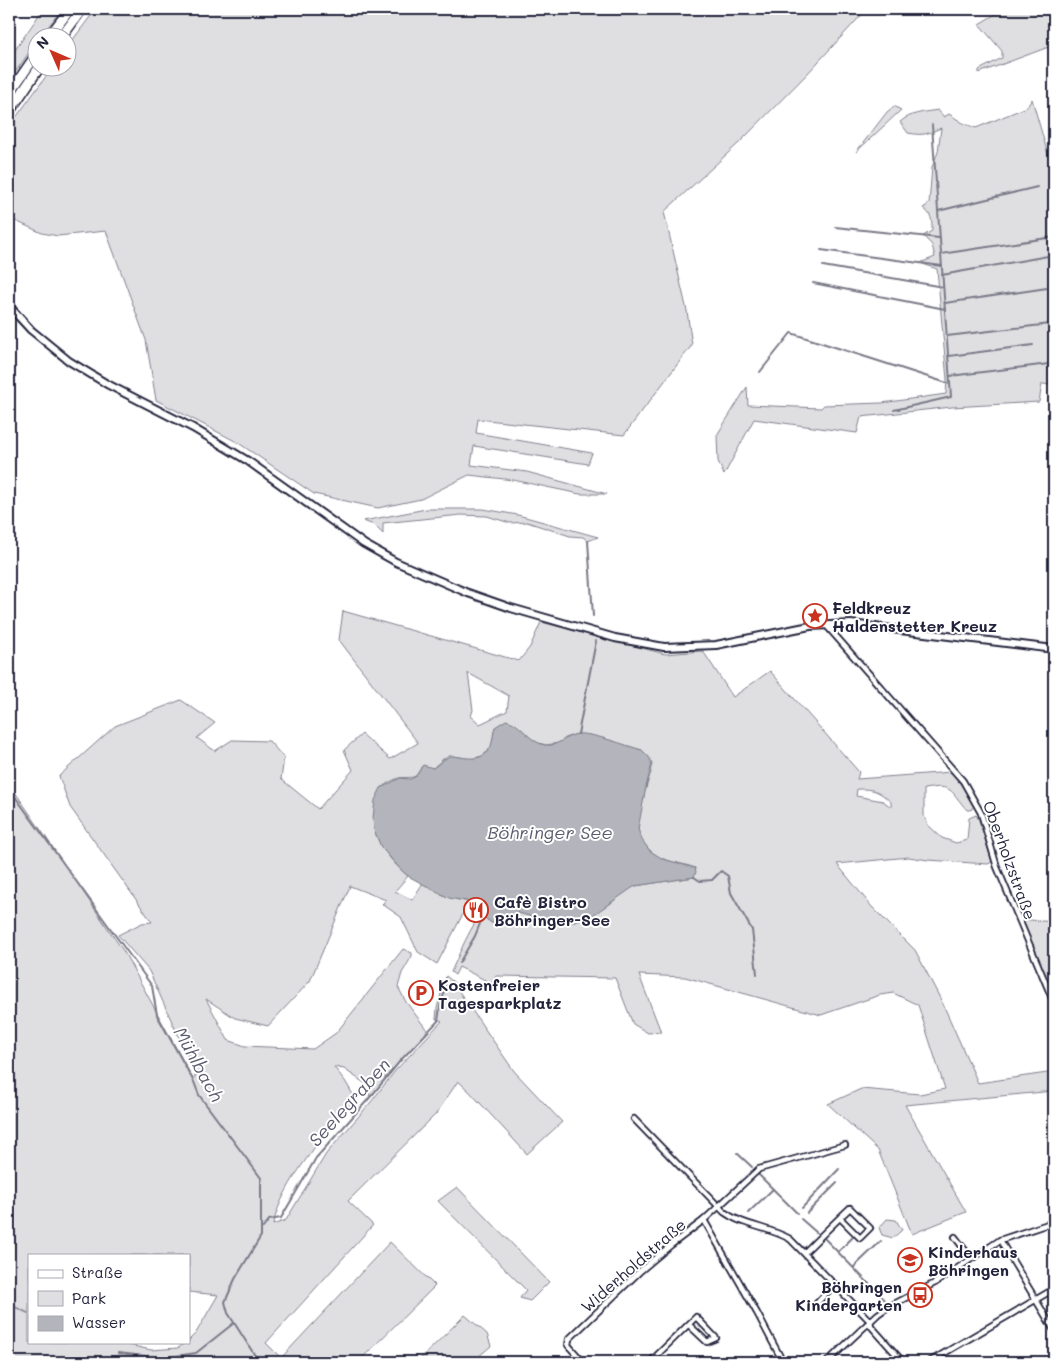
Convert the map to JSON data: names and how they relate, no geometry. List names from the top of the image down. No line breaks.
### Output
{"streets":{"street":["Oberholzstraße","Widerholdstraße"]},"water":["Böhringer See","Mühlbach","Seelegraben"],"places":{"place":["Feldkreuz Haldenstetter Kreuz"],"restaurant":["Cafè Bistro Böhringer-See"],"parking":["Kostenfreier Tagesparkplatz"],"school or university":["Kinderhaus Böhringen"],"bus stop":["Böhringen Kindergarten"]},"legend":["Straße","Park","Wasser"],"north":"top left"}
